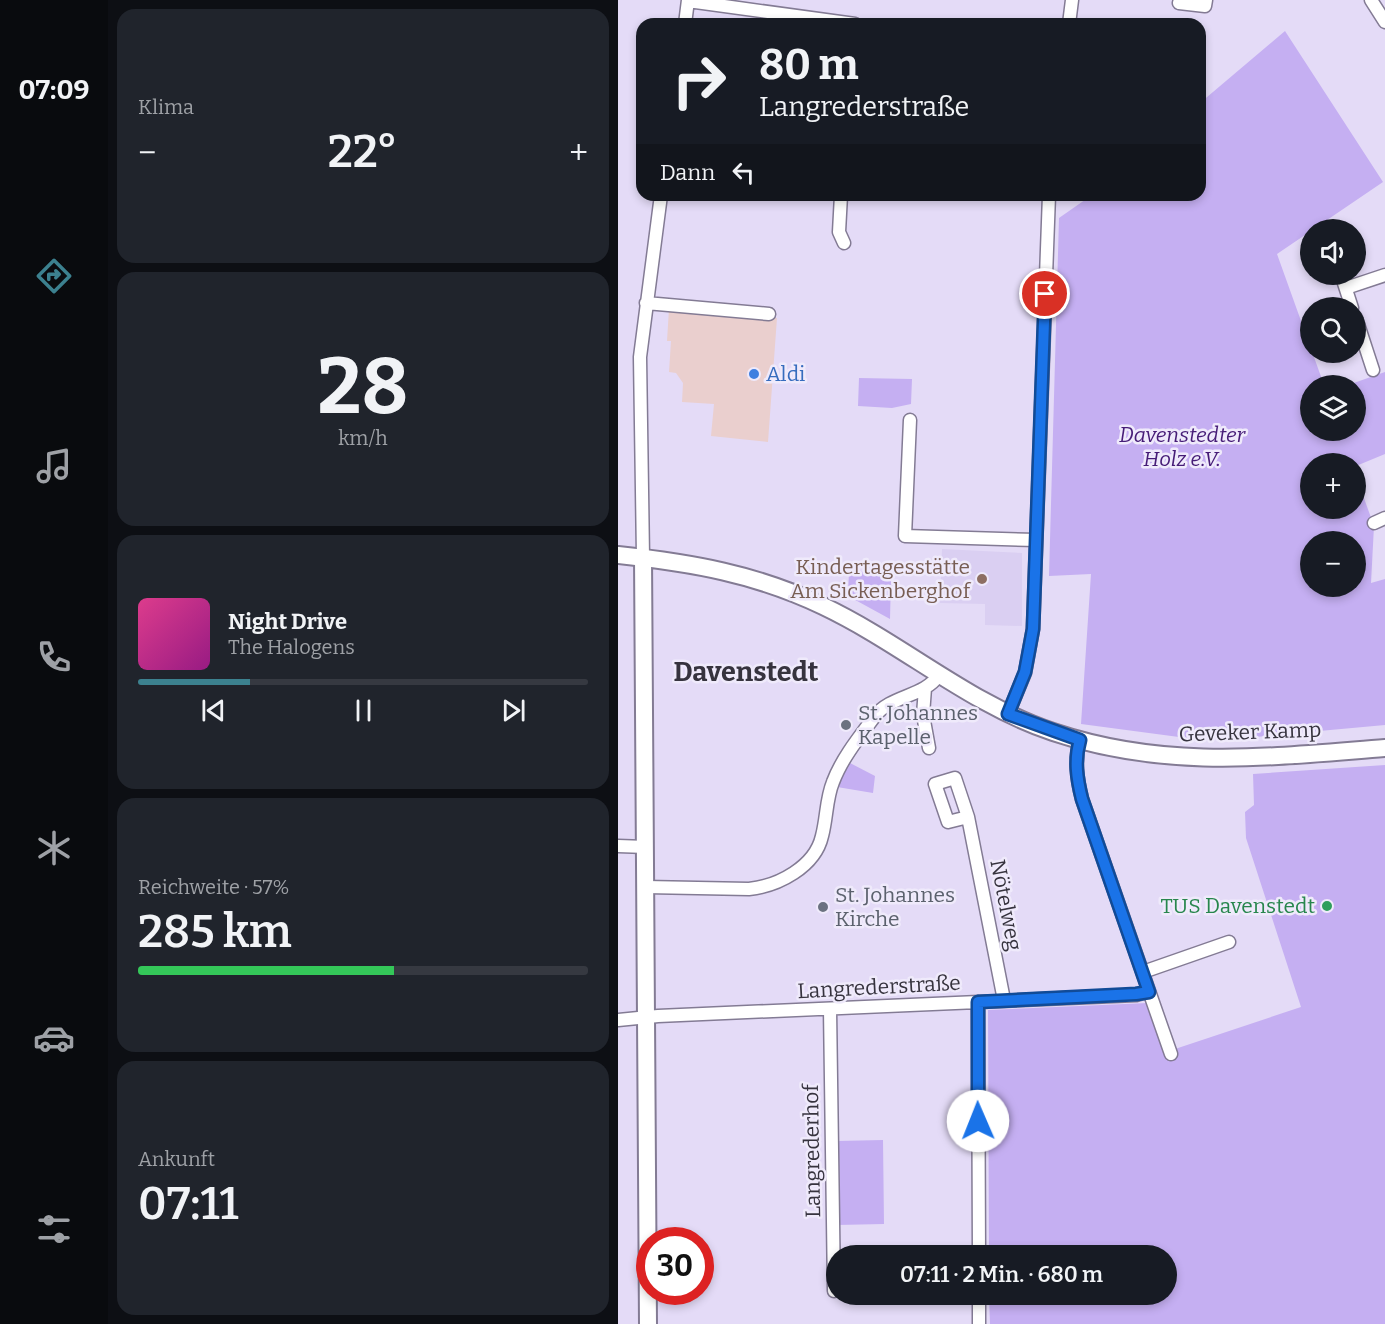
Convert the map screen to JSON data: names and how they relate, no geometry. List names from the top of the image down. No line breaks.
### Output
{"streets":{"street":["Geveker Kamp","Nötelweg","Langrederstraße","Langrederhof"]},"crossings":[["Nötelweg","Langrederstraße"],["Langrederstraße","Langrederhof"]],"districts":["Davenstedt"],"parks":["Davenstedter Holz e.V."],"places":["Aldi","Kindertagesstätte Am Sickenberghof","St. Johannes Kapelle","TUS Davenstedt","St. Johannes Kirche"],"page":{"tabs":"07:09","tile":["Klima",["28","km/h"],["Reichweite · 57%","285 km"],["Ankunft","07:11"]],"turn":["80 m","Langrederstraße"],"heat":["−","22°","+"],"then":"Dann","map_buttons":["+","−"],"song":["Night Drive","The Halogens"],"limit":"30","trip":"07:11 · 2 Min. · 680 m"}}
